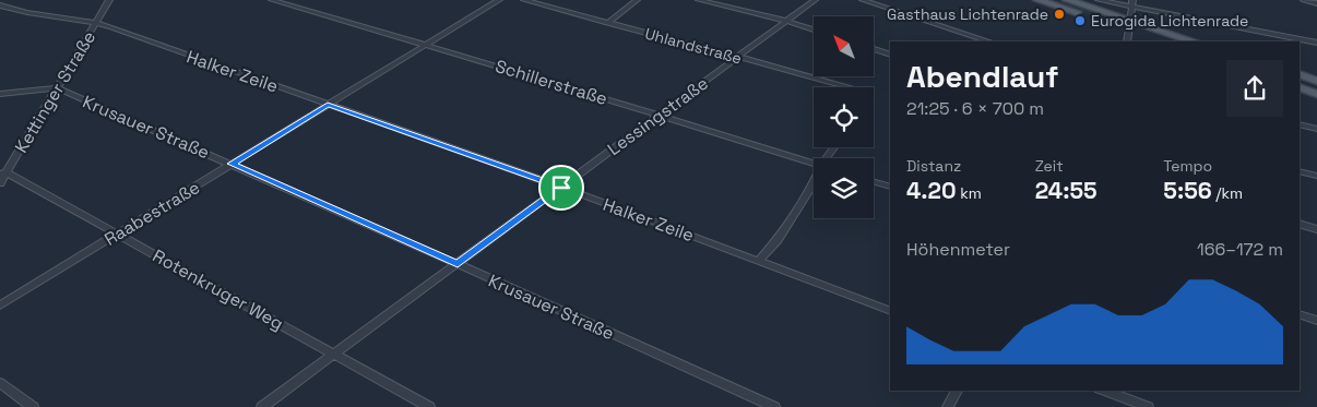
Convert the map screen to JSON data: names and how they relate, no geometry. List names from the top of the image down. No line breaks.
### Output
{"streets":{"street":["Uhlandstraße","Halker Zeile","Schillerstraße","Kettinger Straße","Lessingstraße","Krusauer Straße","Raabestraße","Rotenkruger Weg"]},"crossings":[["Uhlandstraße","Lessingstraße"],["Halker Zeile","Kettinger Straße"],["Halker Zeile","Lessingstraße"],["Halker Zeile","Raabestraße"],["Schillerstraße","Lessingstraße"],["Schillerstraße","Raabestraße"],["Kettinger Straße","Krusauer Straße"],["Kettinger Straße","Rotenkruger Weg"],["Lessingstraße","Krusauer Straße"],["Lessingstraße","Rotenkruger Weg"],["Krusauer Straße","Raabestraße"],["Raabestraße","Rotenkruger Weg"]],"places":["Gasthaus Lichtenrade","Eurogida Lichtenrade"],"north":"top left","page":{"heading":["Abendlauf","21:25 · 6 × 700 m"],"stats":[["Distanz","4.20 km"],["Zeit","24:55"],["Tempo","5:56 /km"]],"chart":["Höhenmeter","166–172 m"]}}
